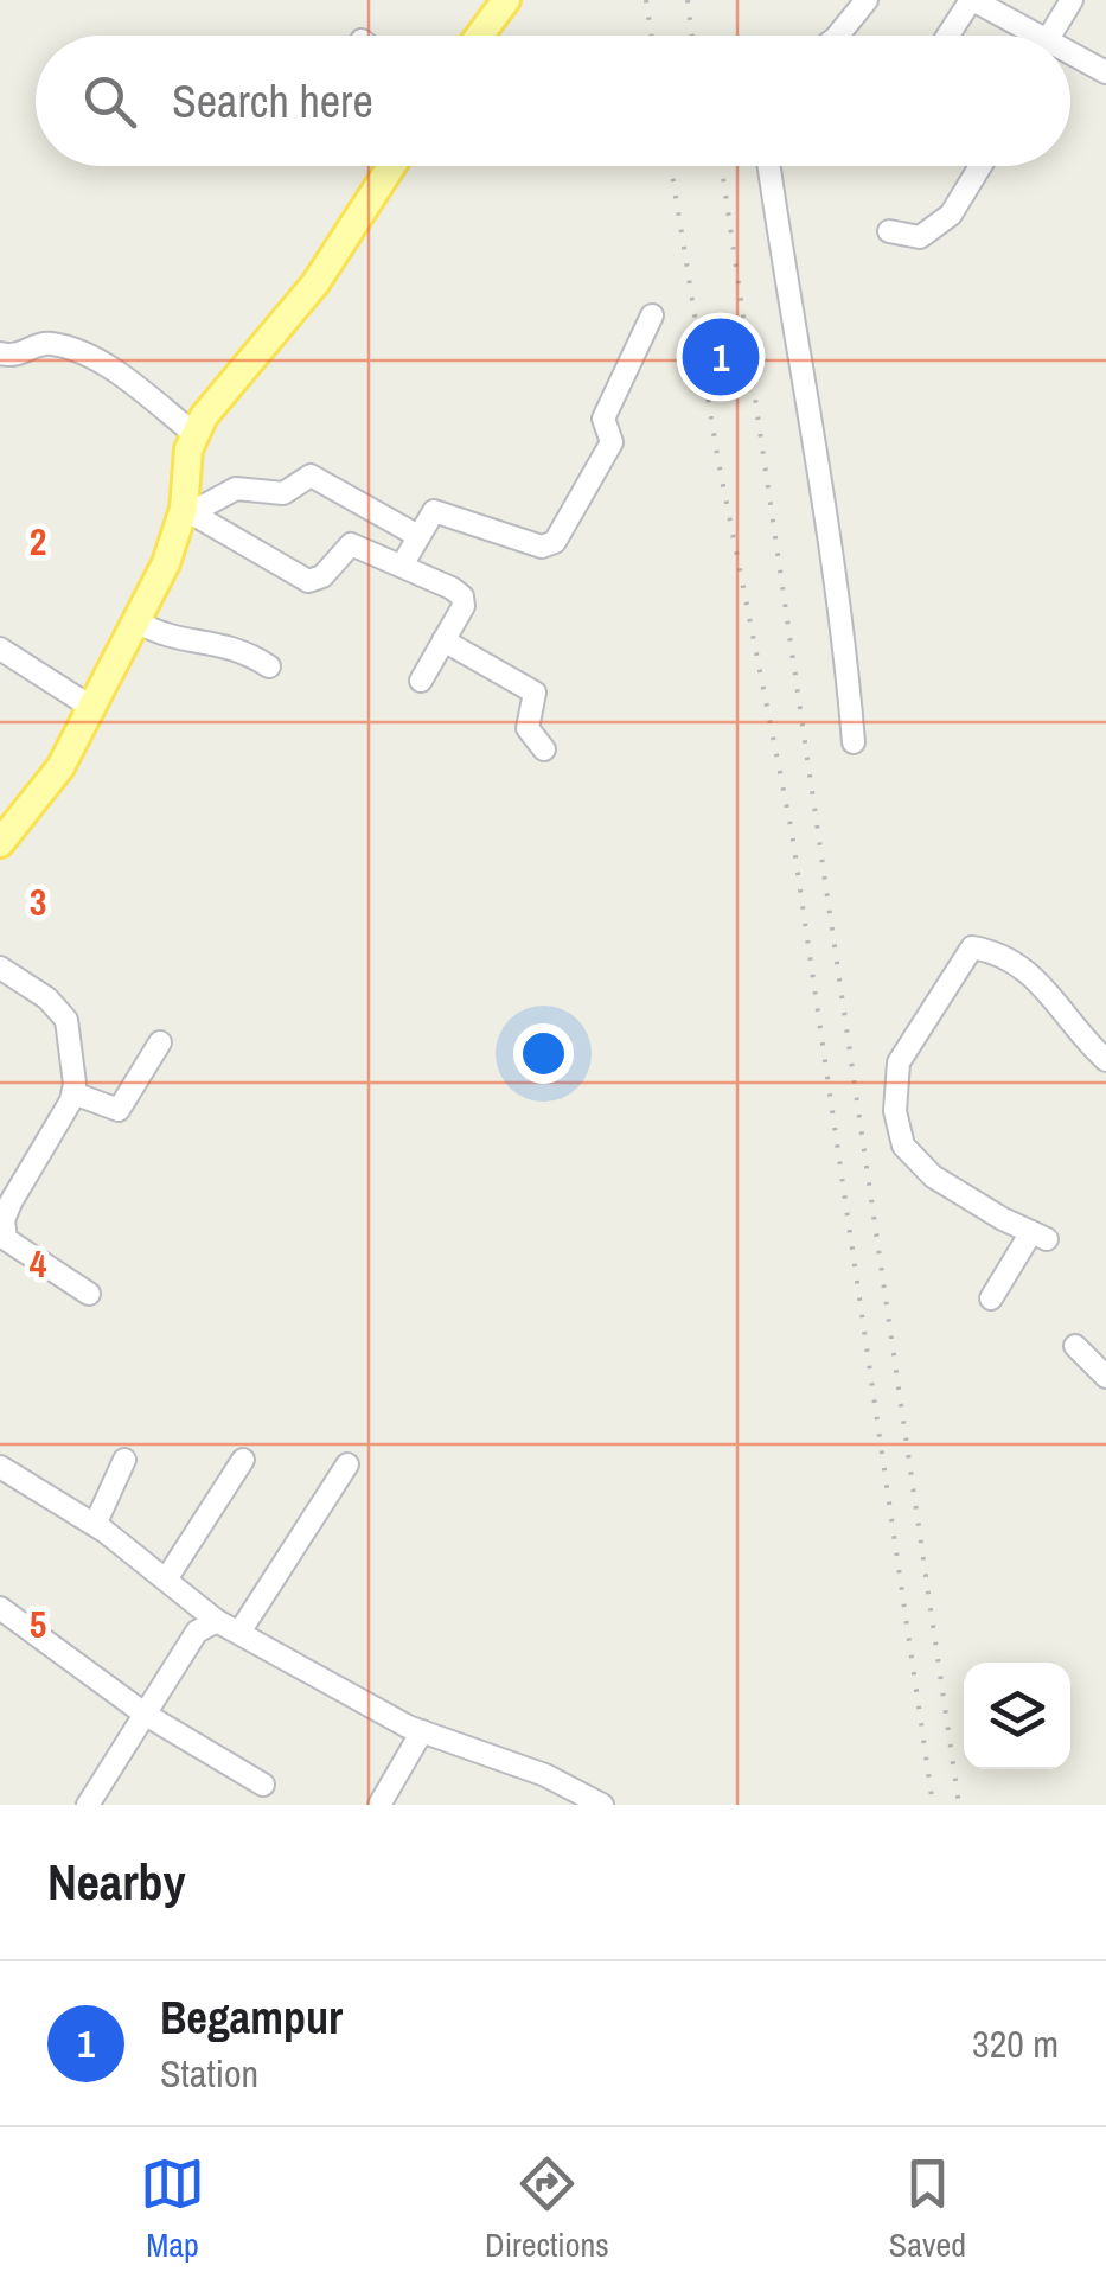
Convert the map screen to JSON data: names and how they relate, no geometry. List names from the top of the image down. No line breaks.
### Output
{"page":{"search":"Search here","pins":"1","heading":"Nearby","list":[{"mark":"1","name":"Begampur","note":"Station","value":"320 m"}],"nav":["Map","Directions","Saved"]},"grid":{"rows":["2","3","4","5"]}}
